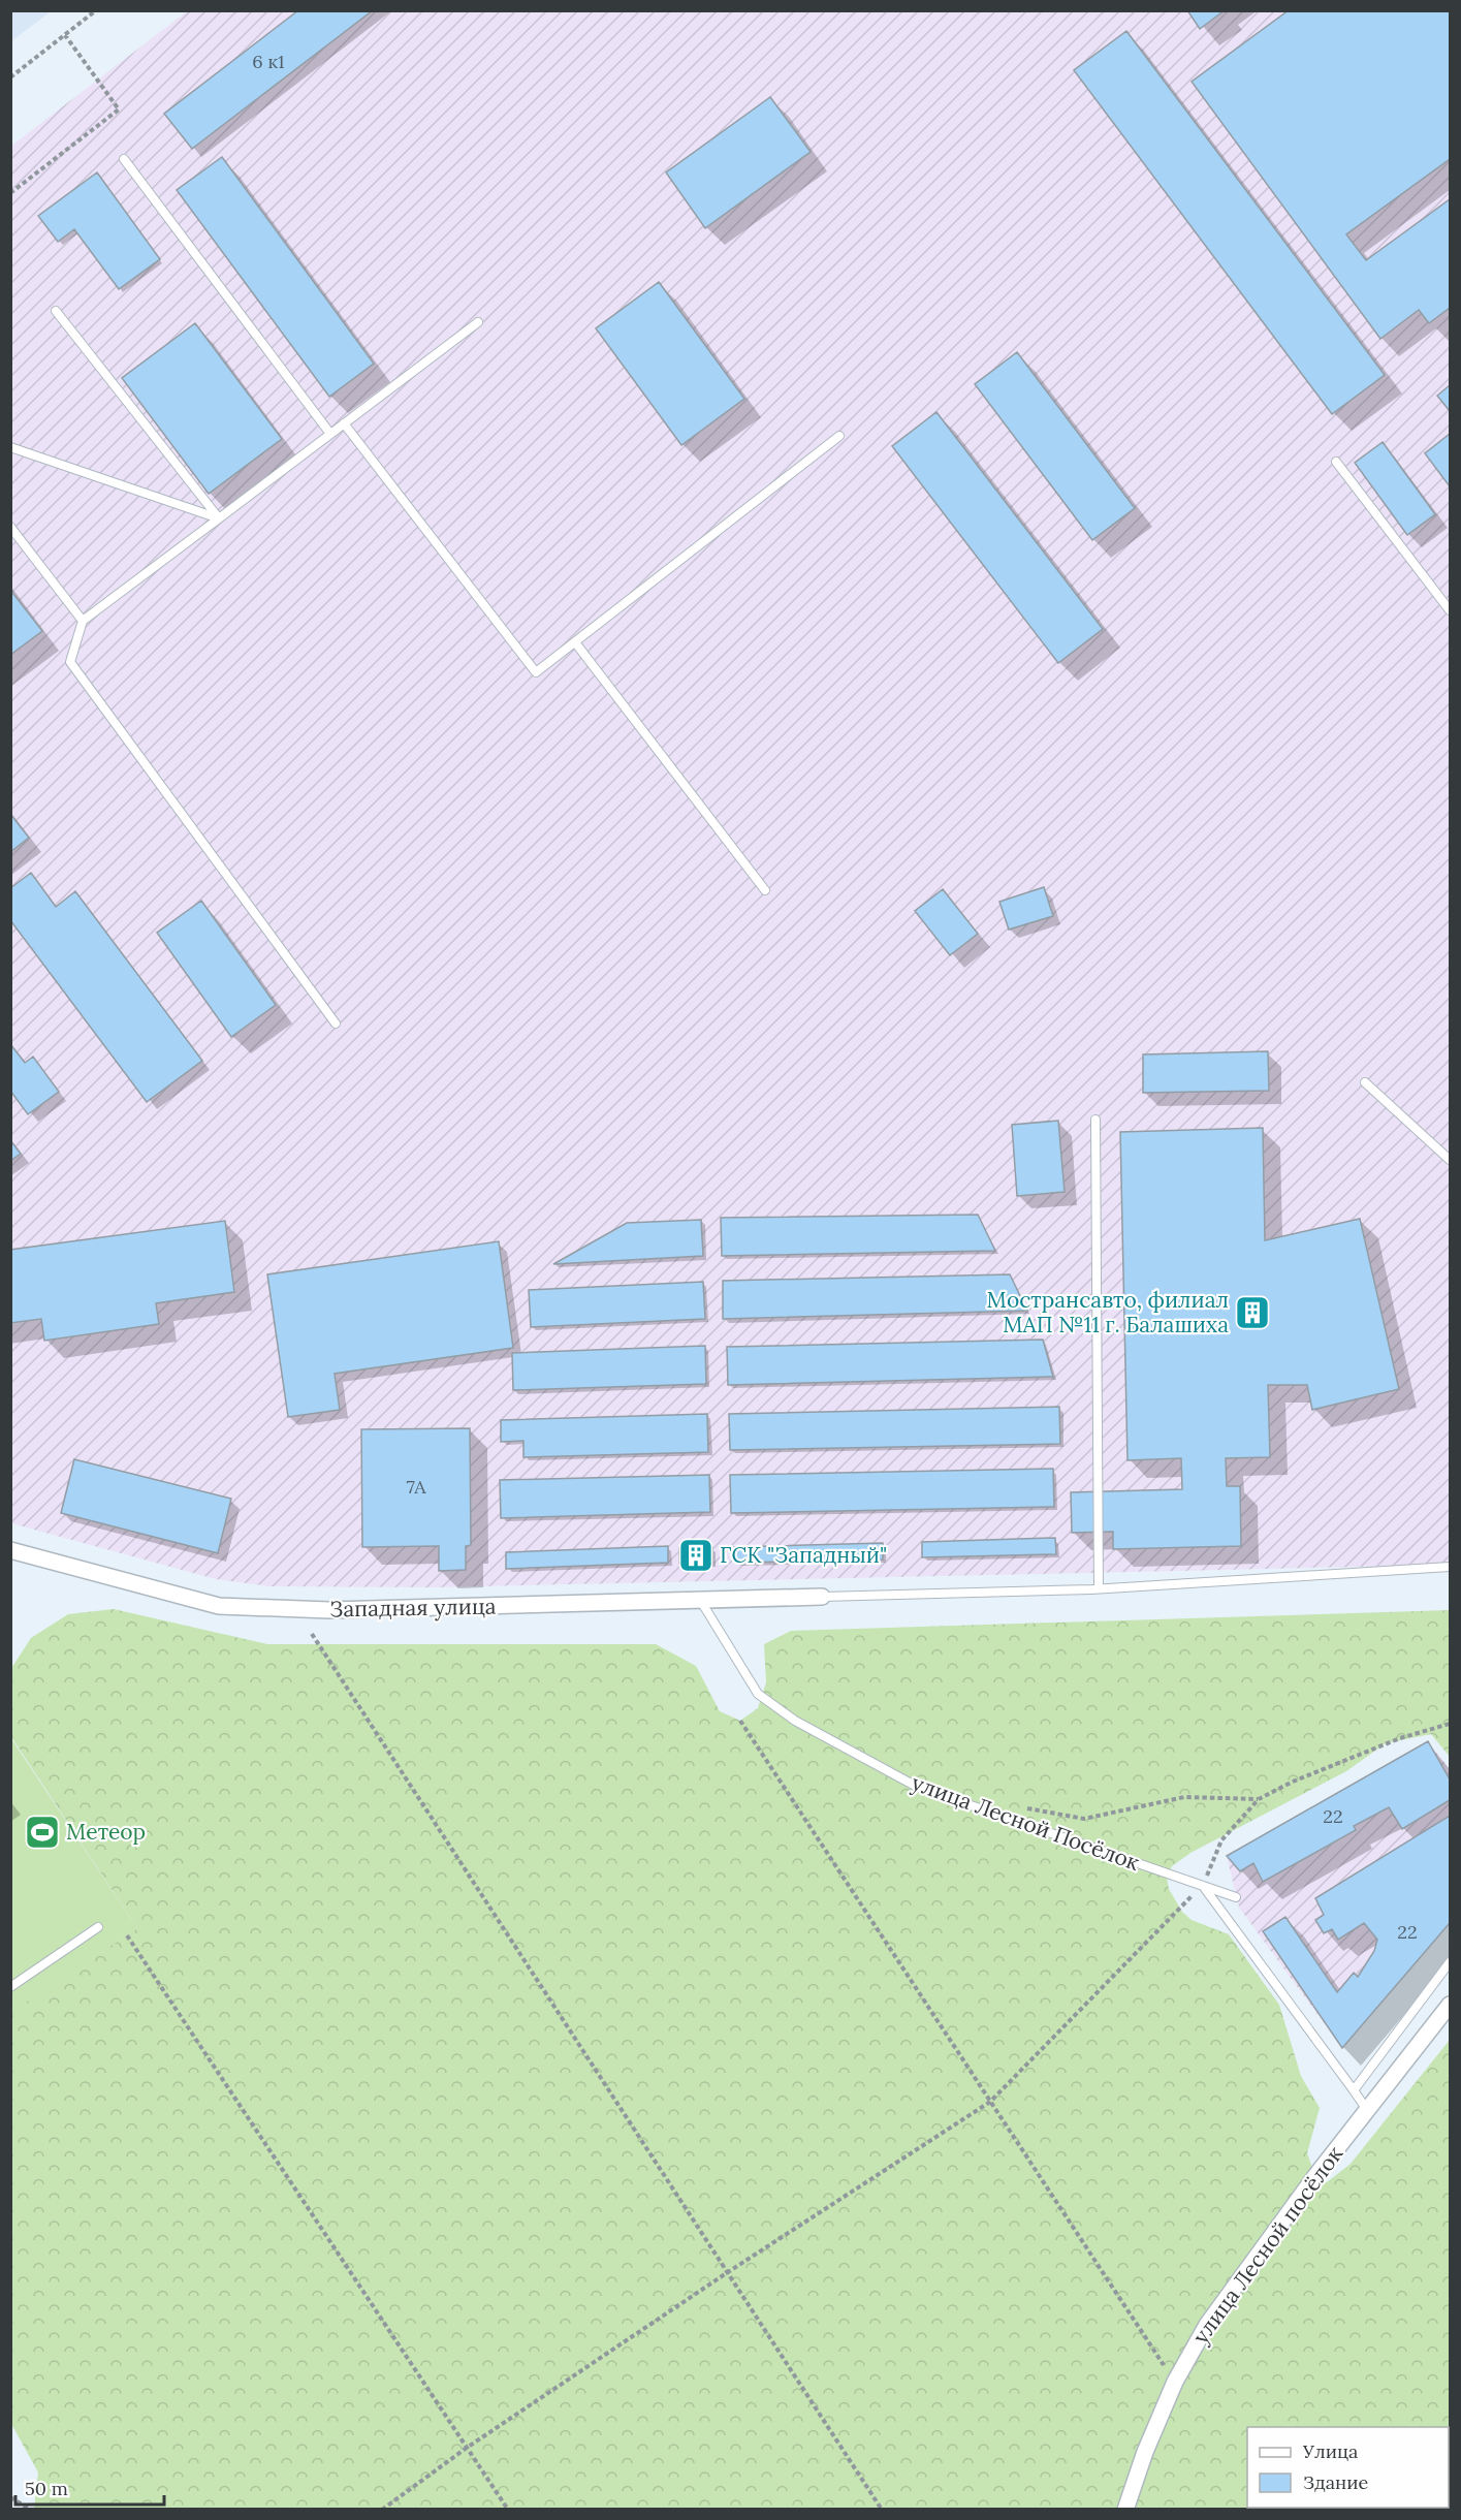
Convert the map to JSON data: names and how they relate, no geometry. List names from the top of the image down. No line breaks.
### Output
{"streets":{"street":["Западная улица","улица Лесной посёлок"],"lane":["улица Лесной Посёлок"]},"crossings":[["Западная улица","улица Лесной Посёлок"]],"places":{"building":["Мострансавто, филиал МАП №11 г. Балашиха","ГСК \"Западный\""],"sports":["Метеор"]},"house_numbers":["6 к1","7А","22","22"],"legend":["Улица","Здание"],"scale_bar":"50 m"}
